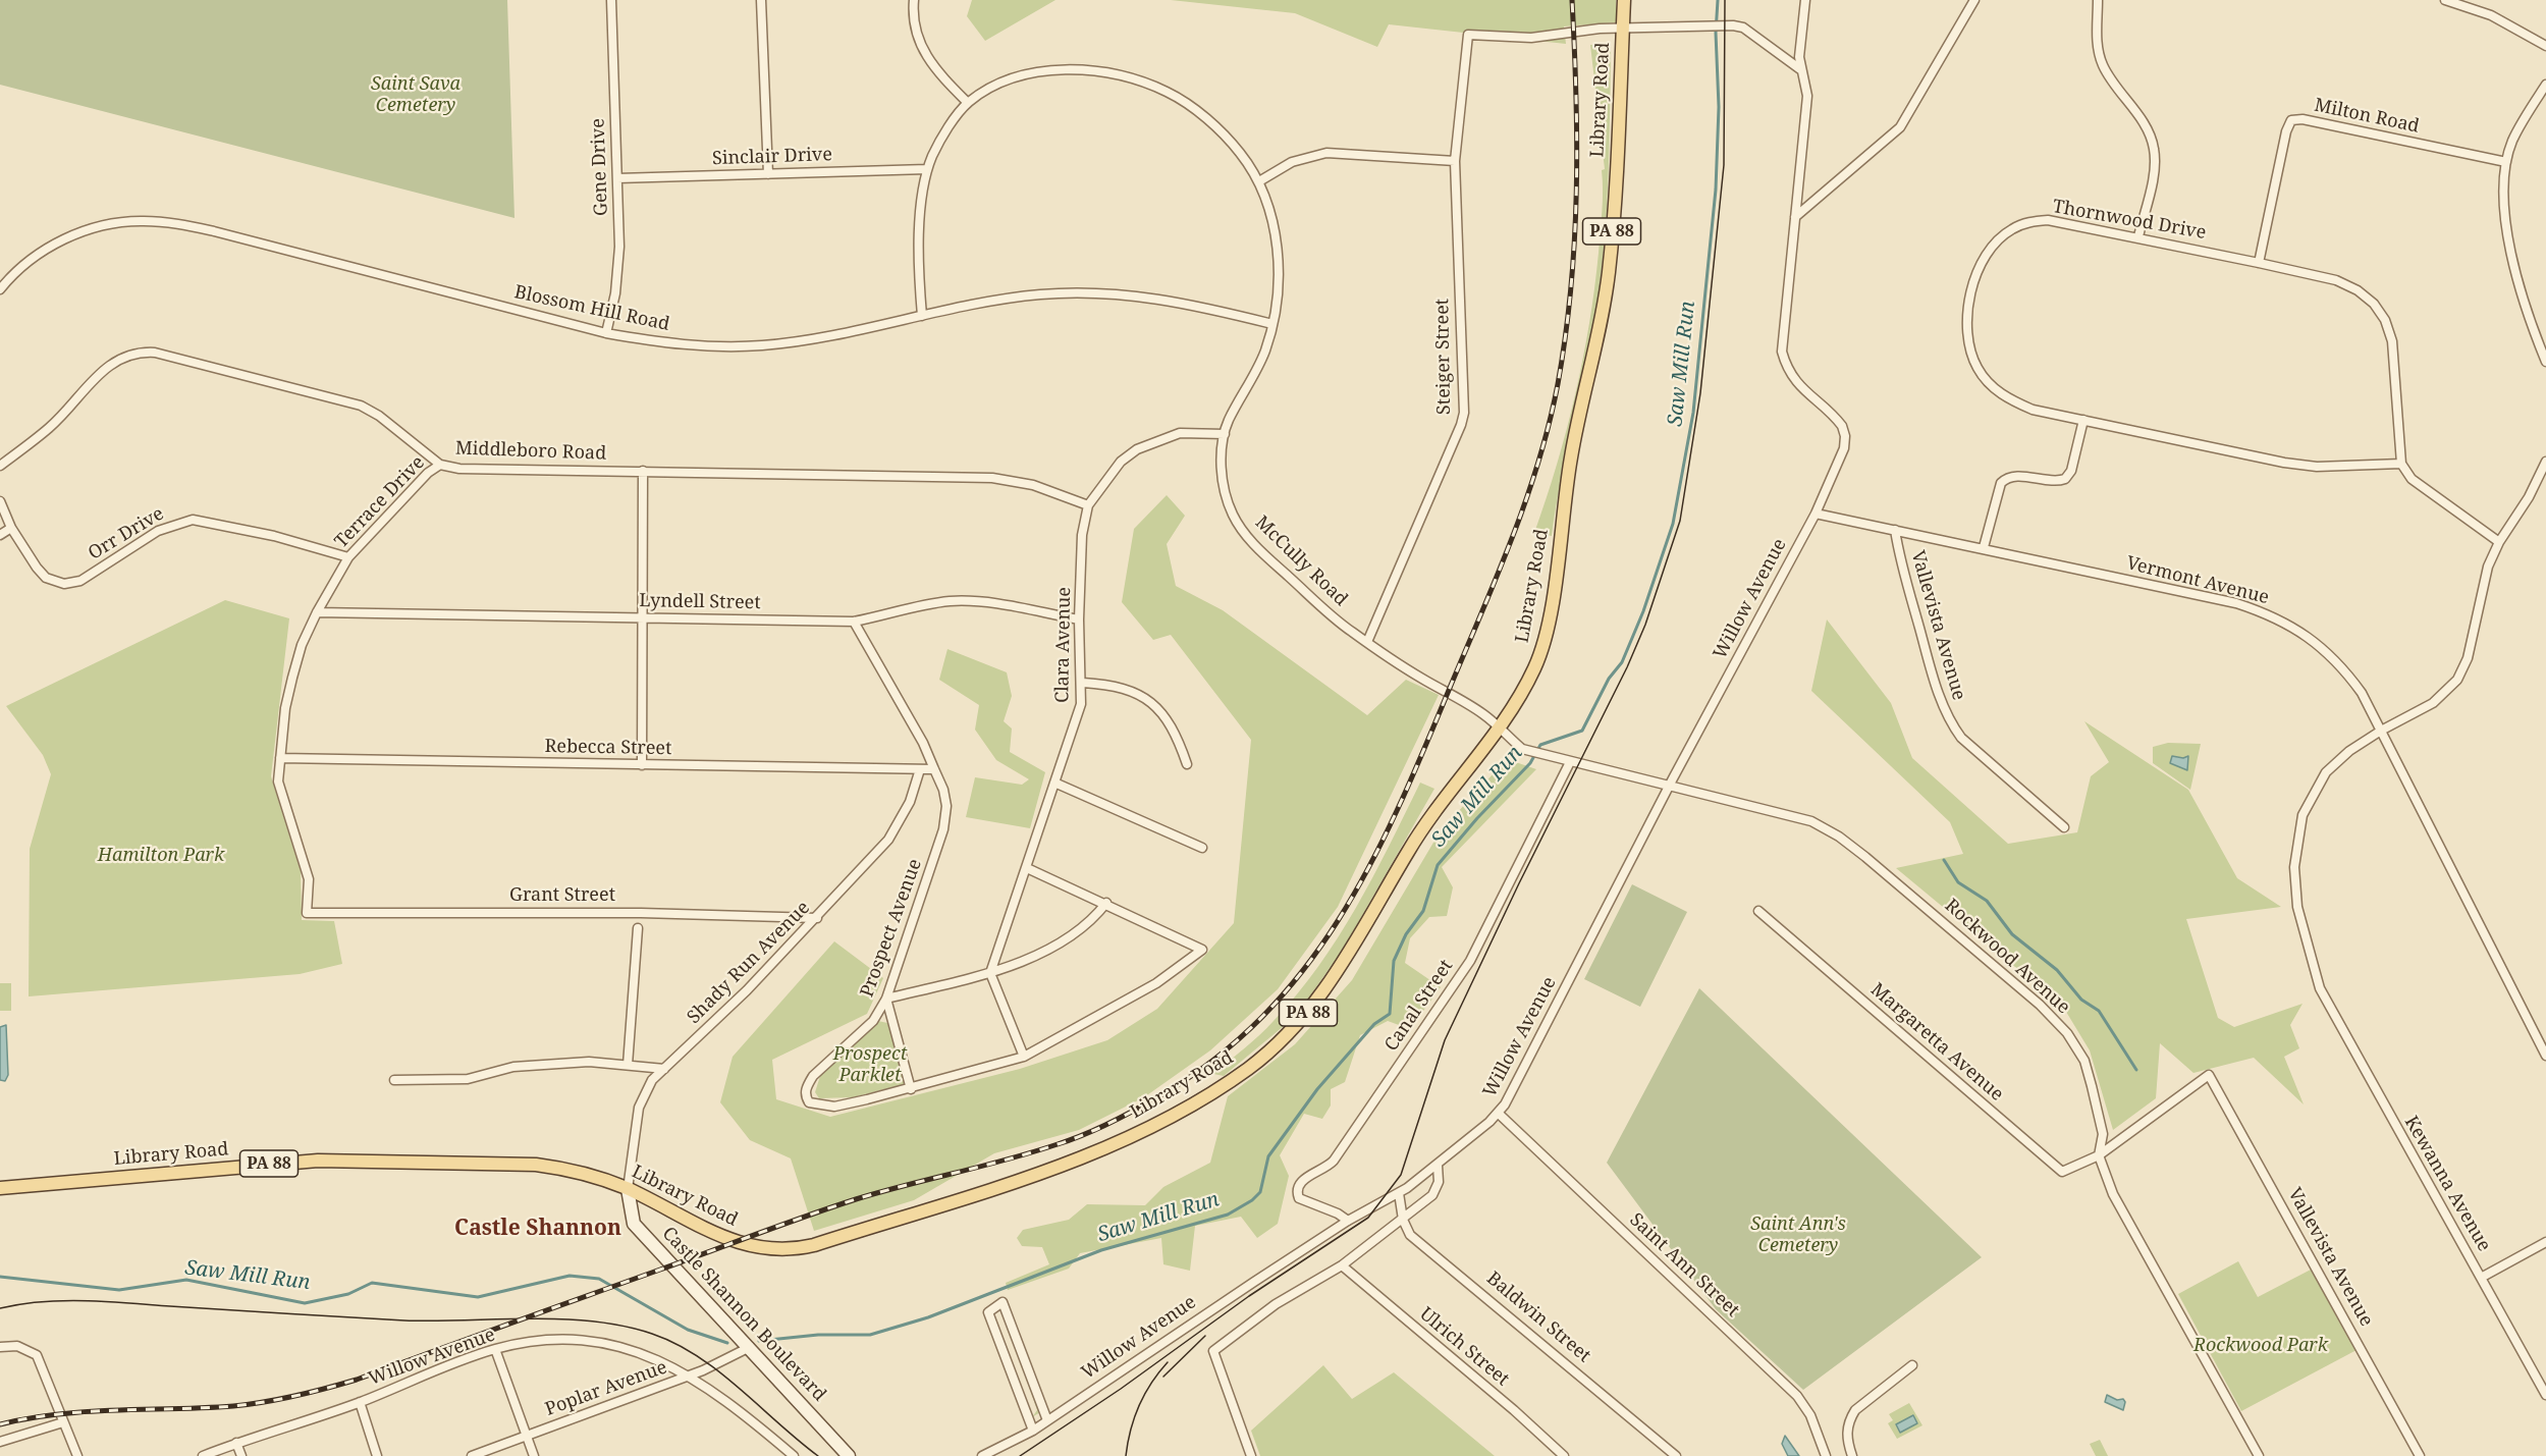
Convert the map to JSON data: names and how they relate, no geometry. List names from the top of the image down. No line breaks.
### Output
{"streets":{"main road":["Library Road","PA 88"],"street":["Milton Road","Sinclair Drive","Gene Drive","Thornwood Drive","Blossom Hill Road","Steiger Street","Middleboro Road","Terrace Drive","Orr Drive","McCully Road","Vermont Avenue","Willow Avenue","Lyndell Street","Vallevista Avenue","Clara Avenue","Rebecca Street","Grant Street","Prospect Avenue","Rockwood Avenue","Shady Run Avenue","Canal Street","Margaretta Avenue","Kewanna Avenue","Saint Ann Street","Castle Shannon Boulevard","Baldwin Street","Ulrich Street","Poplar Avenue"]},"crossings":[["Library Road","Steiger Street"],["Library Road","McCully Road"],["Library Road","Rockwood Avenue"],["Library Road","Shady Run Avenue"],["Library Road","Castle Shannon Boulevard"],["Milton Road","Thornwood Drive"],["Sinclair Drive","Gene Drive"],["Sinclair Drive","McCully Road"],["Gene Drive","Blossom Hill Road"],["Blossom Hill Road","McCully Road"],["Steiger Street","McCully Road"],["Middleboro Road","Terrace Drive"],["Middleboro Road","Clara Avenue"],["Terrace Drive","Orr Drive"],["Terrace Drive","Lyndell Street"],["Terrace Drive","Rebecca Street"],["Terrace Drive","Grant Street"],["McCully Road","Clara Avenue"],["McCully Road","Rockwood Avenue"],["Vermont Avenue","Willow Avenue"],["Vermont Avenue","Vallevista Avenue"],["Vermont Avenue","Kewanna Avenue"],["Willow Avenue","Rockwood Avenue"],["Willow Avenue","Canal Street"],["Willow Avenue","Saint Ann Street"],["Willow Avenue","Baldwin Street"],["Willow Avenue","Poplar Avenue"],["Lyndell Street","Clara Avenue"],["Lyndell Street","Prospect Avenue"],["Vallevista Avenue","Rockwood Avenue"],["Vallevista Avenue","Margaretta Avenue"],["Rebecca Street","Prospect Avenue"],["Rebecca Street","Shady Run Avenue"],["Grant Street","Shady Run Avenue"],["Rockwood Avenue","Canal Street"],["Rockwood Avenue","Margaretta Avenue"],["Shady Run Avenue","Castle Shannon Boulevard"],["Castle Shannon Boulevard","Poplar Avenue"]],"districts":["Castle Shannon"],"water":["Saw Mill Run"],"parks":["Saint Sava Cemetery","Hamilton Park","Prospect Parklet","Saint Ann's Cemetery","Rockwood Park"]}
